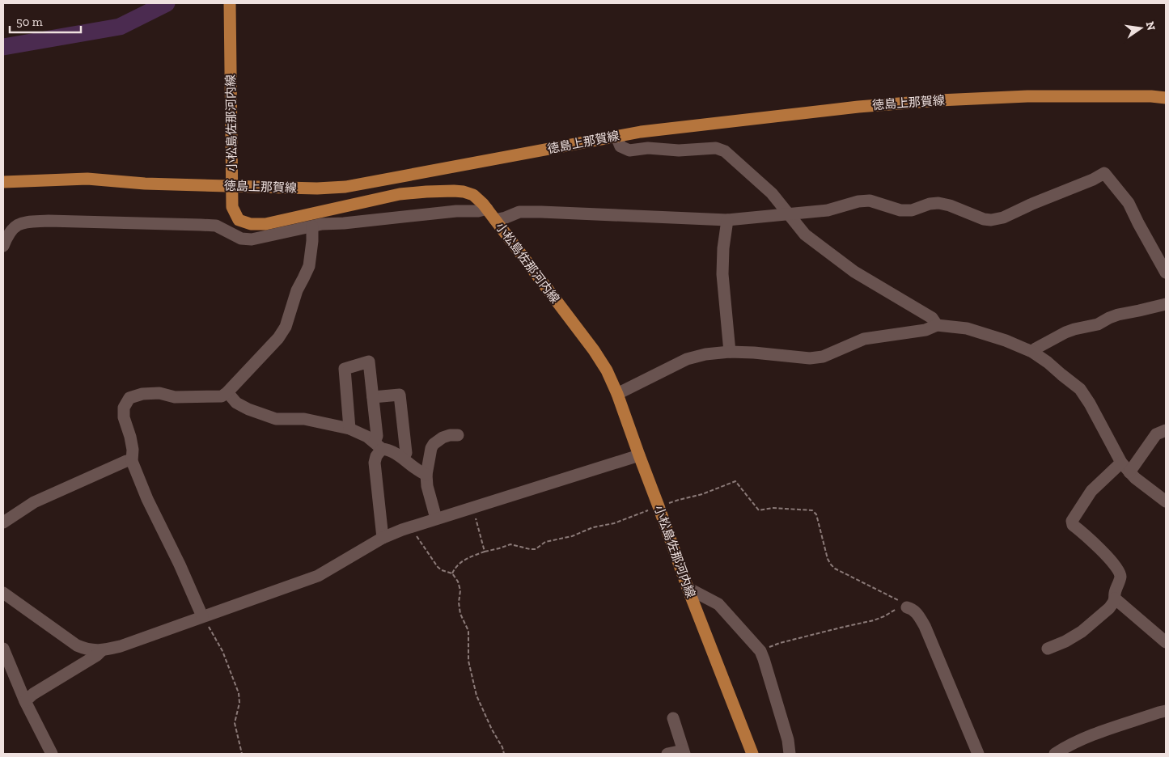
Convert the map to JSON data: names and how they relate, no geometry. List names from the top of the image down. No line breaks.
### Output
{"streets":{"main road":["徳島上那賀線","小松島佐那河内線"]},"crossings":[["徳島上那賀線","小松島佐那河内線"]],"scale_bar":"50 m","north":"right"}
